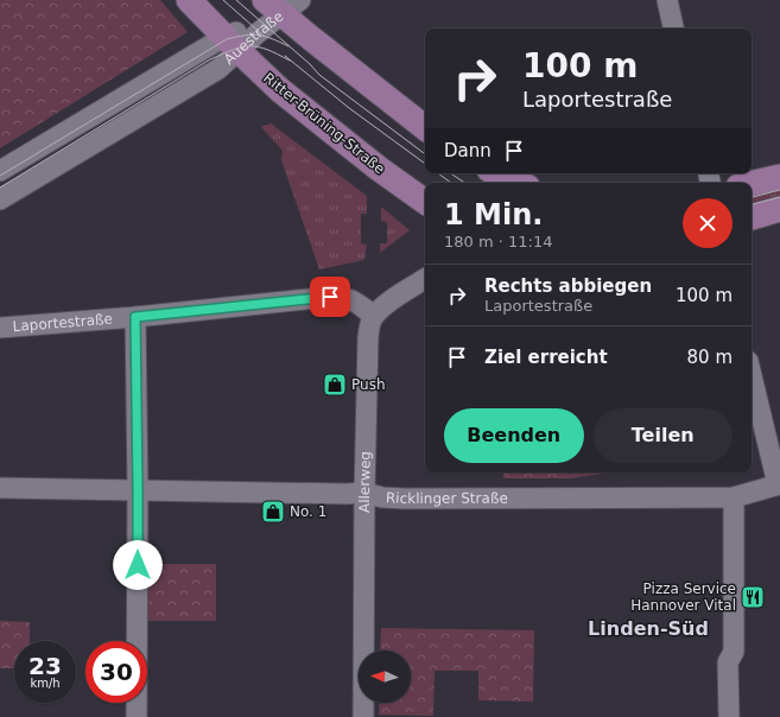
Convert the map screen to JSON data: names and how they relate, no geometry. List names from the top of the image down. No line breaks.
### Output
{"streets":{"main road":["Ritter-Brüning-Straße"],"street":["Auestraße","Laportestraße","Allerweg","Ricklinger Straße"]},"crossings":[["Auestraße","Ritter-Brüning-Straße"],["Laportestraße","Allerweg"],["Allerweg","Ricklinger Straße"]],"districts":["Linden-Süd"],"places":{"shop":["Push","No. 1"],"restaurant":["Pizza Service Hannover Vital"]},"north":"left","page":{"turn":["100 m","Laportestraße"],"then":"Dann","heading":["1 Min.","180 m · 11:14"],"list":[{"name":"Rechts abbiegen","note":"Laportestraße","value":"100 m"},{"name":"Ziel erreicht","value":"80 m"}],"buttons":["Beenden","Teilen"],"speed":"23 km/h","limit":"30"}}
